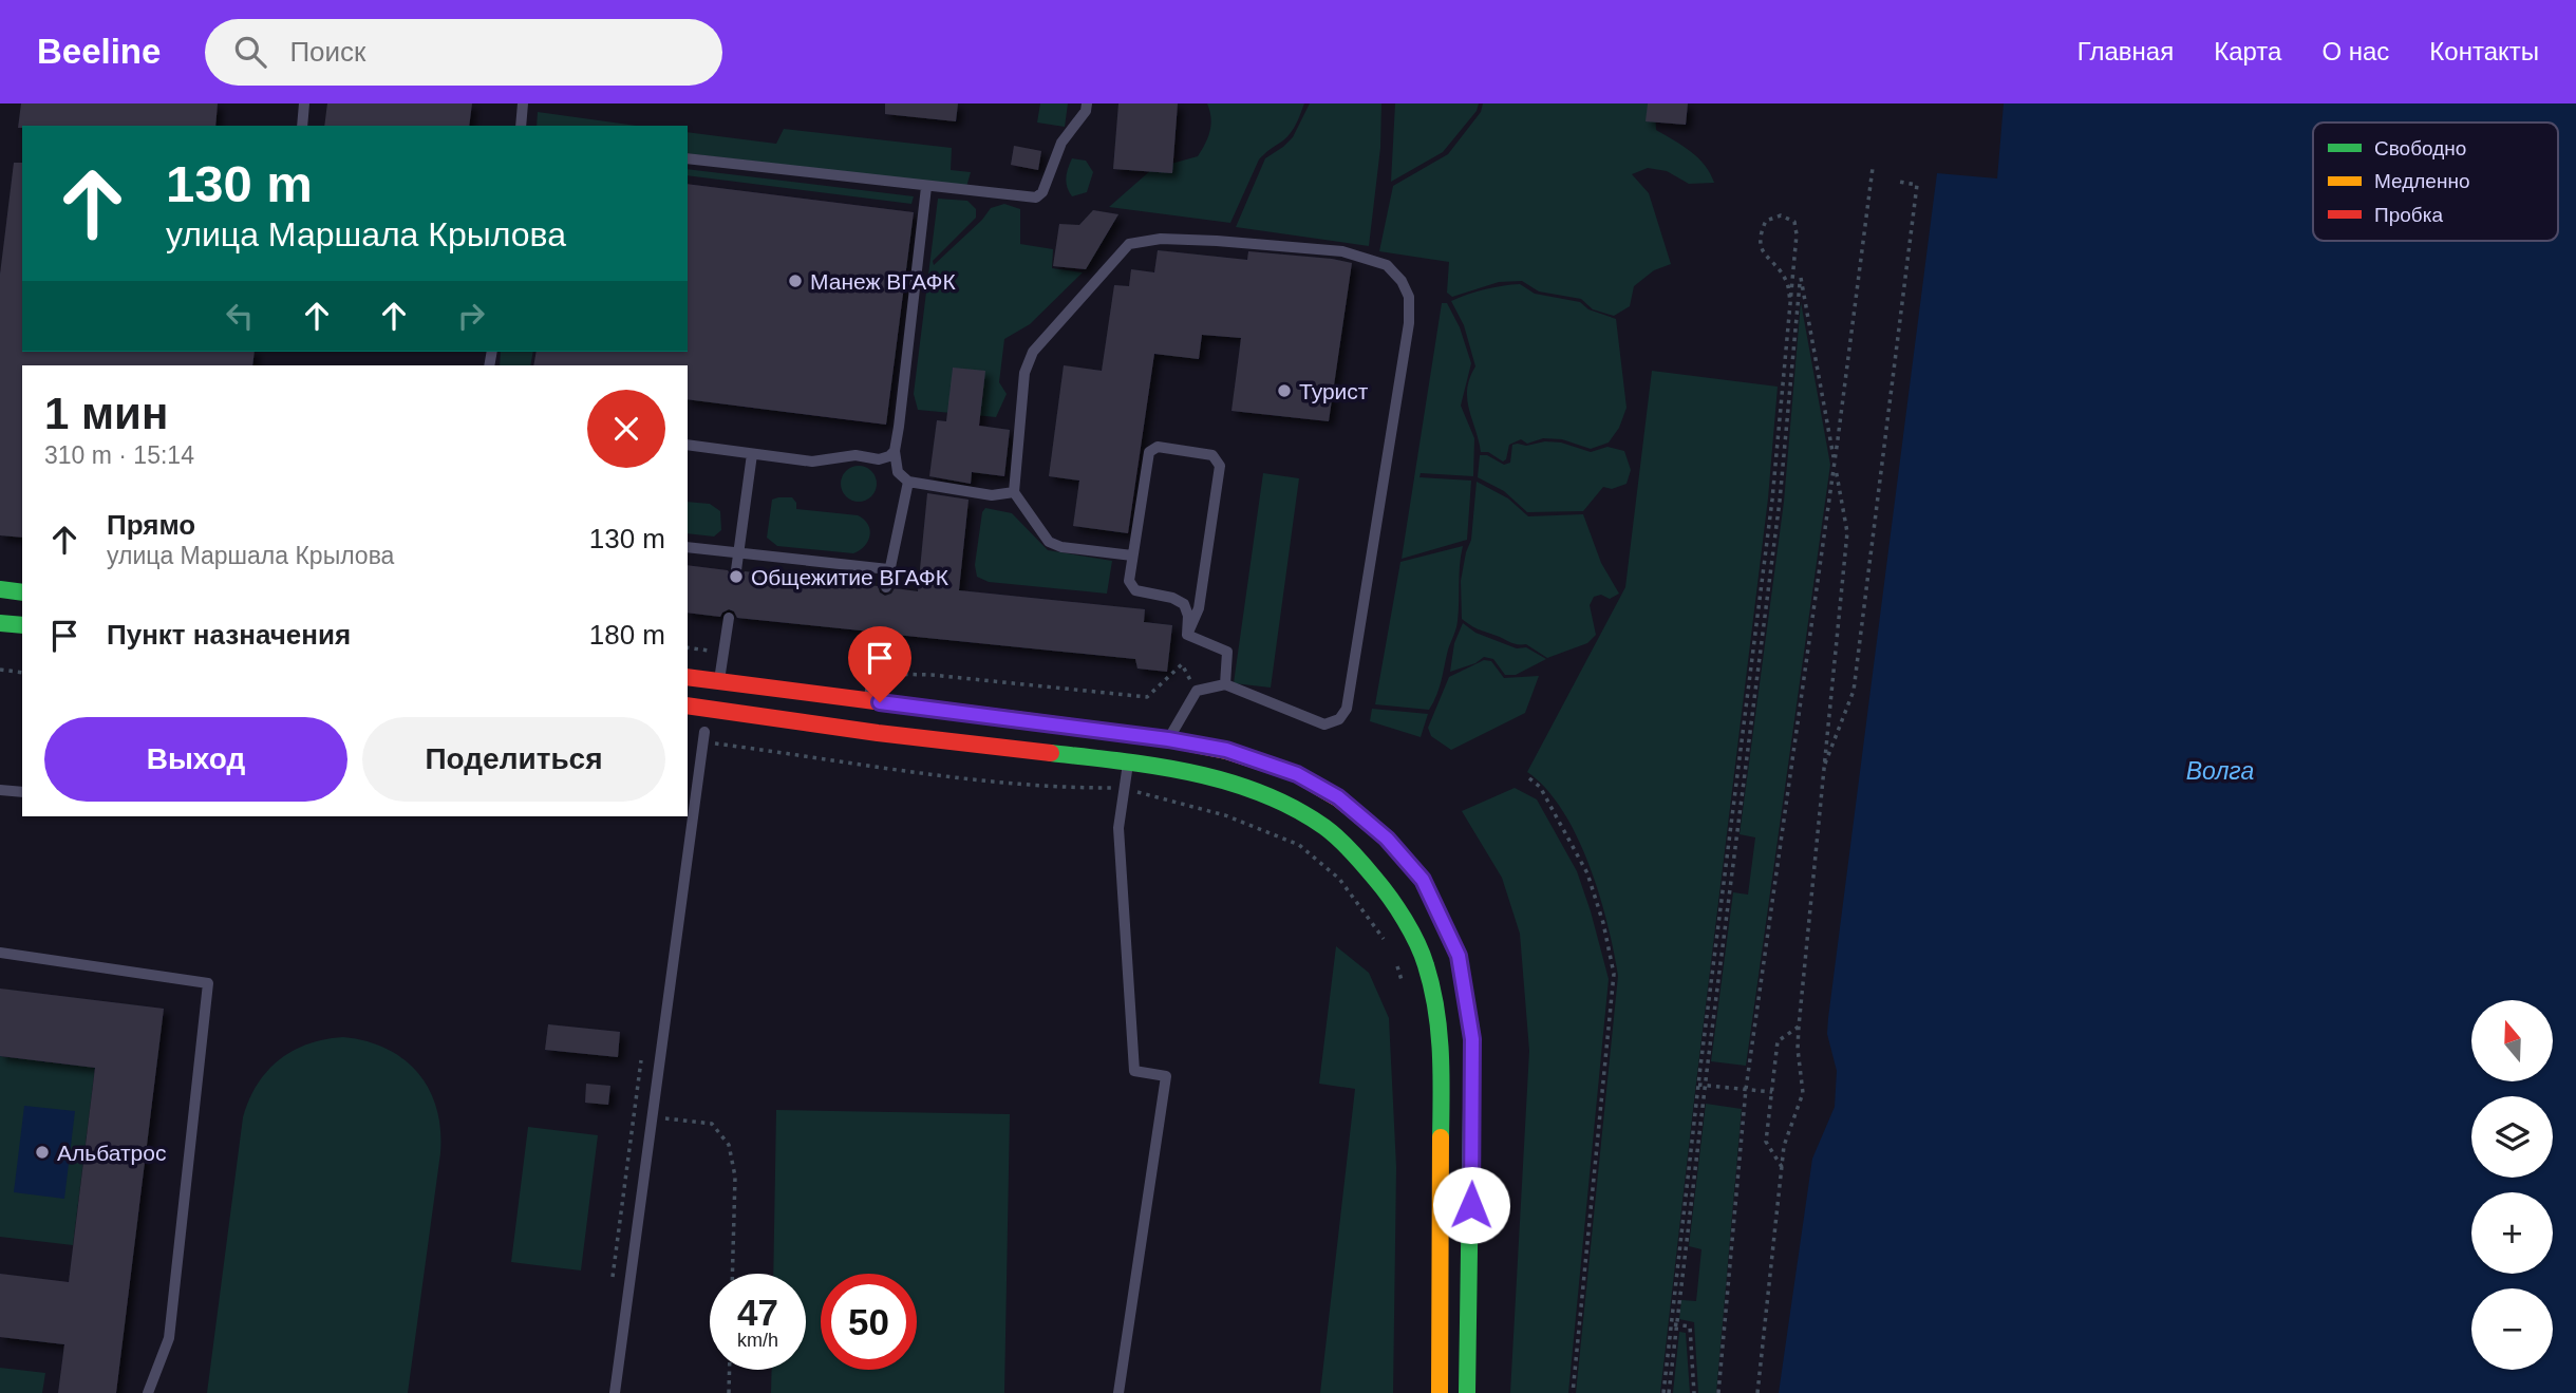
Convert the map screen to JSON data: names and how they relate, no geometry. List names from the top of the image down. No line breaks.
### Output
{"water":["Волга"],"places":["Манеж ВГАФК","Турист","Общежитие ВГАФК","Альбатрос"],"legend":["Свободно","Медленно","Пробка"],"north":"top","page":{"header":"Beeline","search":"Поиск","nav":["Главная","Карта","О нас","Контакты"],"turn":["130 m","улица Маршала Крылова"],"heading":["1 мин","310 m · 15:14"],"list":[{"name":"Прямо","note":"улица Маршала Крылова","value":"130 m"},{"name":"Пункт назначения","value":"180 m"}],"buttons":["Выход","Поделиться"],"map_buttons":["+","−"],"speed":"47 km/h","limit":"50"}}
